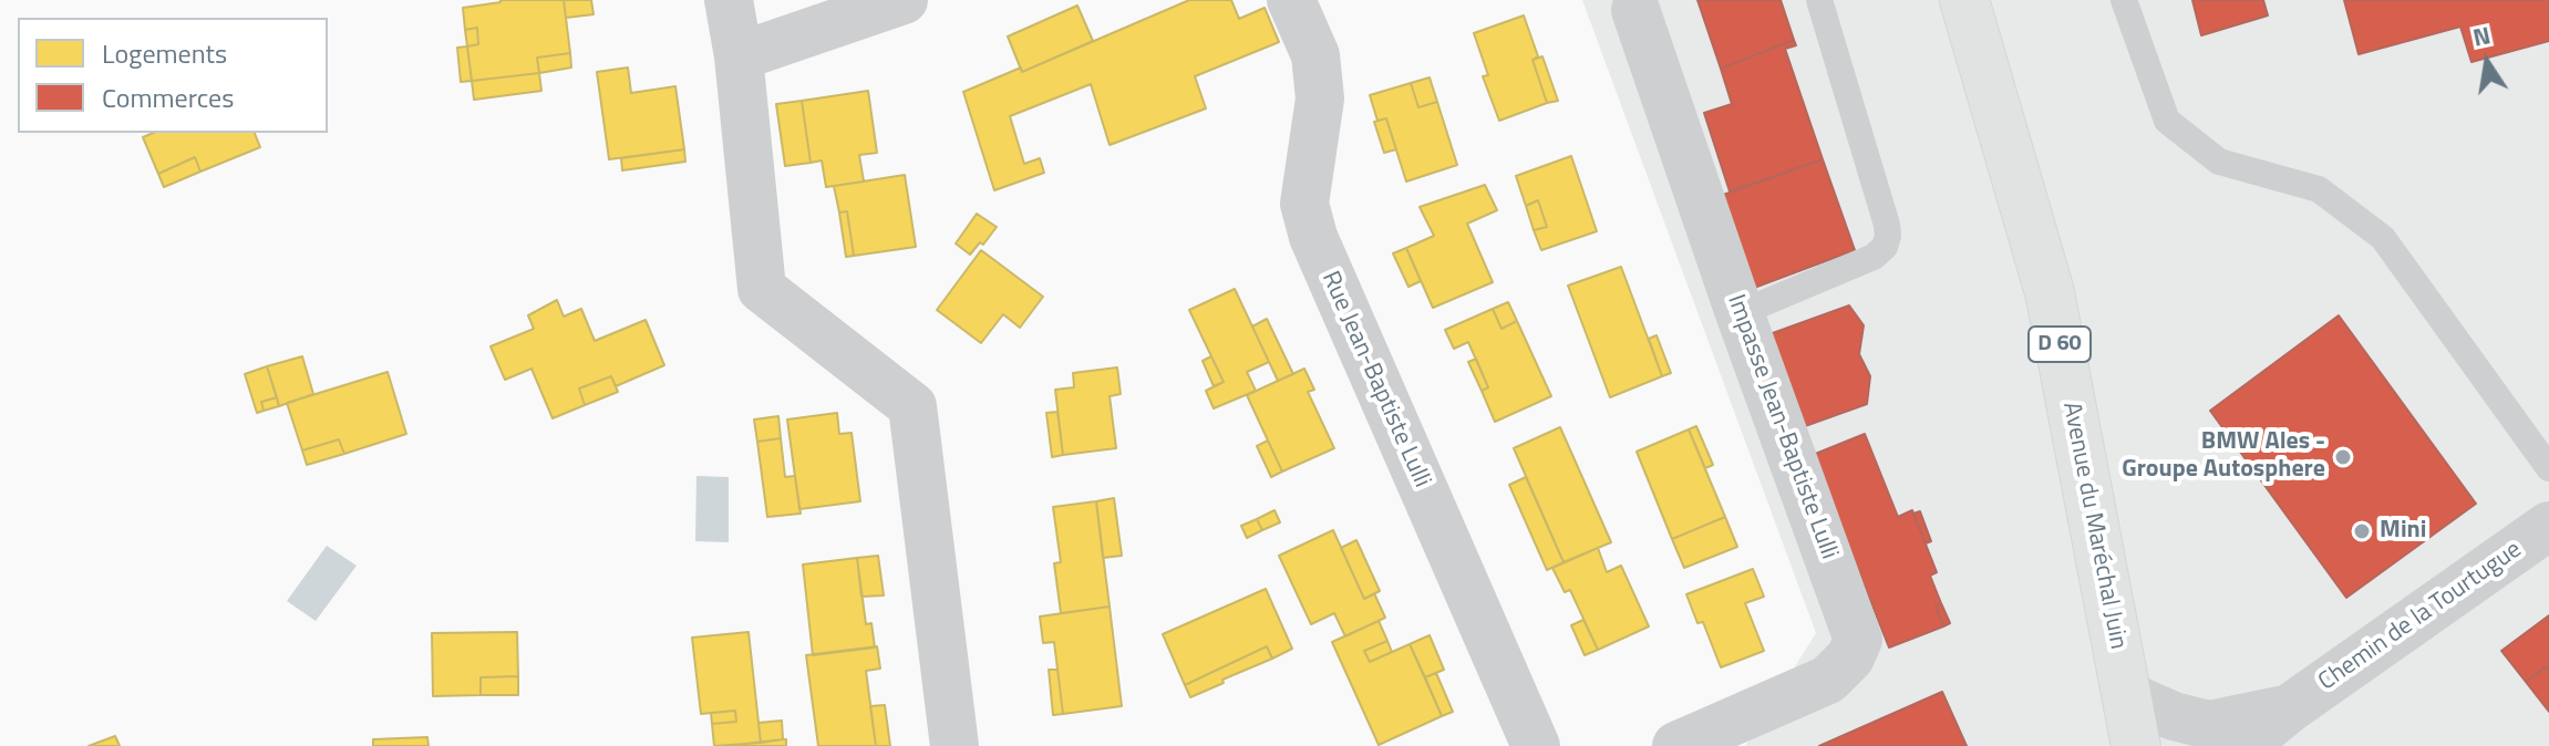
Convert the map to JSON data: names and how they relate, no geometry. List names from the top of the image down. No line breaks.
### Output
{"streets":{"main road":["D 60","Avenue du Maréchal Juin"],"street":["Rue Jean-Baptiste Lulli","Impasse Jean-Baptiste Lulli","Chemin de la Tourtugue"]},"crossings":[["Avenue du Maréchal Juin","Chemin de la Tourtugue"]],"places":["BMW Ales - Groupe Autosphere","Mini"],"legend":["Logements","Commerces"],"north":"top"}
